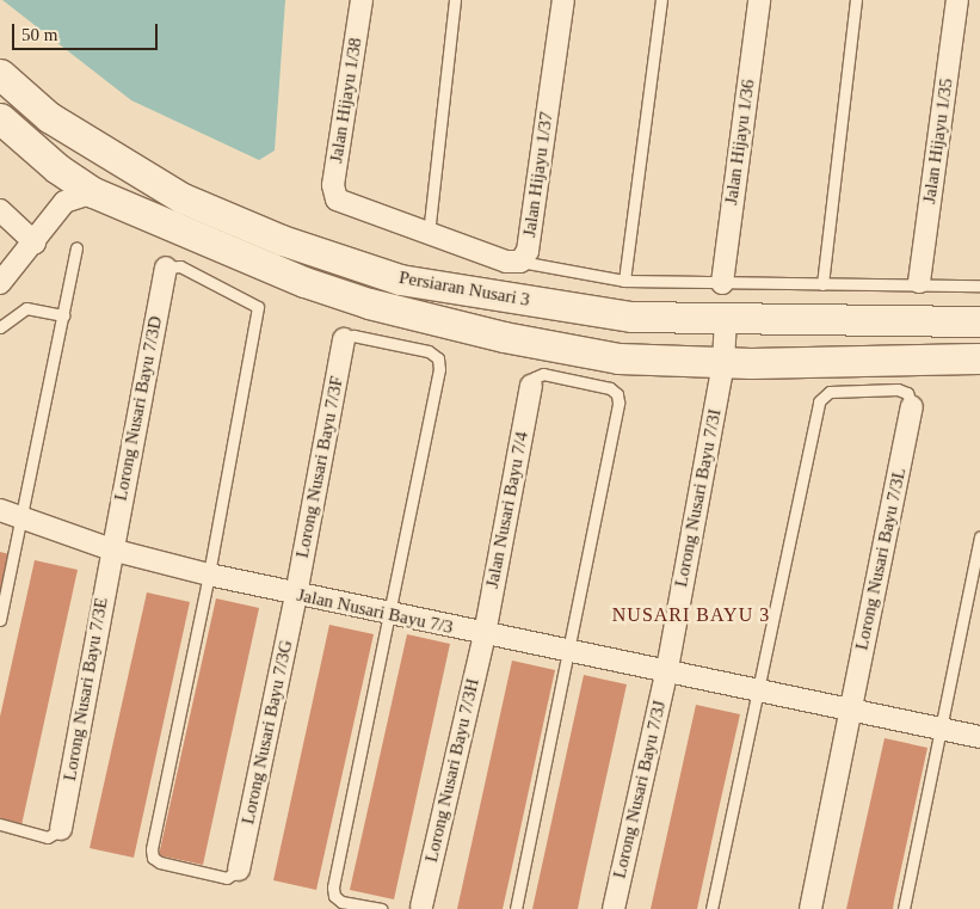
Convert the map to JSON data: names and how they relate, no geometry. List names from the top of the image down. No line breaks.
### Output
{"streets":{"main road":["Persiaran Nusari 3"],"street":["Jalan Hijayu 1/38","Jalan Hijayu 1/35","Jalan Hijayu 1/36","Jalan Hijayu 1/37","Lorong Nusari Bayu 7/3D","Lorong Nusari Bayu 7/3F","Lorong Nusari Bayu 7/3I","Jalan Nusari Bayu 7/4","Lorong Nusari Bayu 7/3L","Jalan Nusari Bayu 7/3","Lorong Nusari Bayu 7/3E","Lorong Nusari Bayu 7/3G","Lorong Nusari Bayu 7/3H","Lorong Nusari Bayu 7/3J"]},"crossings":[["Jalan Hijayu 1/38","Jalan Hijayu 1/37"],["Persiaran Nusari 3","Lorong Nusari Bayu 7/3I"],["Lorong Nusari Bayu 7/3D","Jalan Nusari Bayu 7/3"],["Lorong Nusari Bayu 7/3D","Lorong Nusari Bayu 7/3E"],["Lorong Nusari Bayu 7/3F","Jalan Nusari Bayu 7/3"],["Lorong Nusari Bayu 7/3F","Lorong Nusari Bayu 7/3G"],["Lorong Nusari Bayu 7/3I","Jalan Nusari Bayu 7/3"],["Lorong Nusari Bayu 7/3I","Lorong Nusari Bayu 7/3J"],["Jalan Nusari Bayu 7/4","Jalan Nusari Bayu 7/3"],["Jalan Nusari Bayu 7/4","Lorong Nusari Bayu 7/3H"],["Lorong Nusari Bayu 7/3L","Jalan Nusari Bayu 7/3"],["Jalan Nusari Bayu 7/3","Lorong Nusari Bayu 7/3E"],["Jalan Nusari Bayu 7/3","Lorong Nusari Bayu 7/3G"],["Jalan Nusari Bayu 7/3","Lorong Nusari Bayu 7/3H"],["Jalan Nusari Bayu 7/3","Lorong Nusari Bayu 7/3J"]],"districts":["NUSARI BAYU 3"],"scale_bar":"50 m"}
